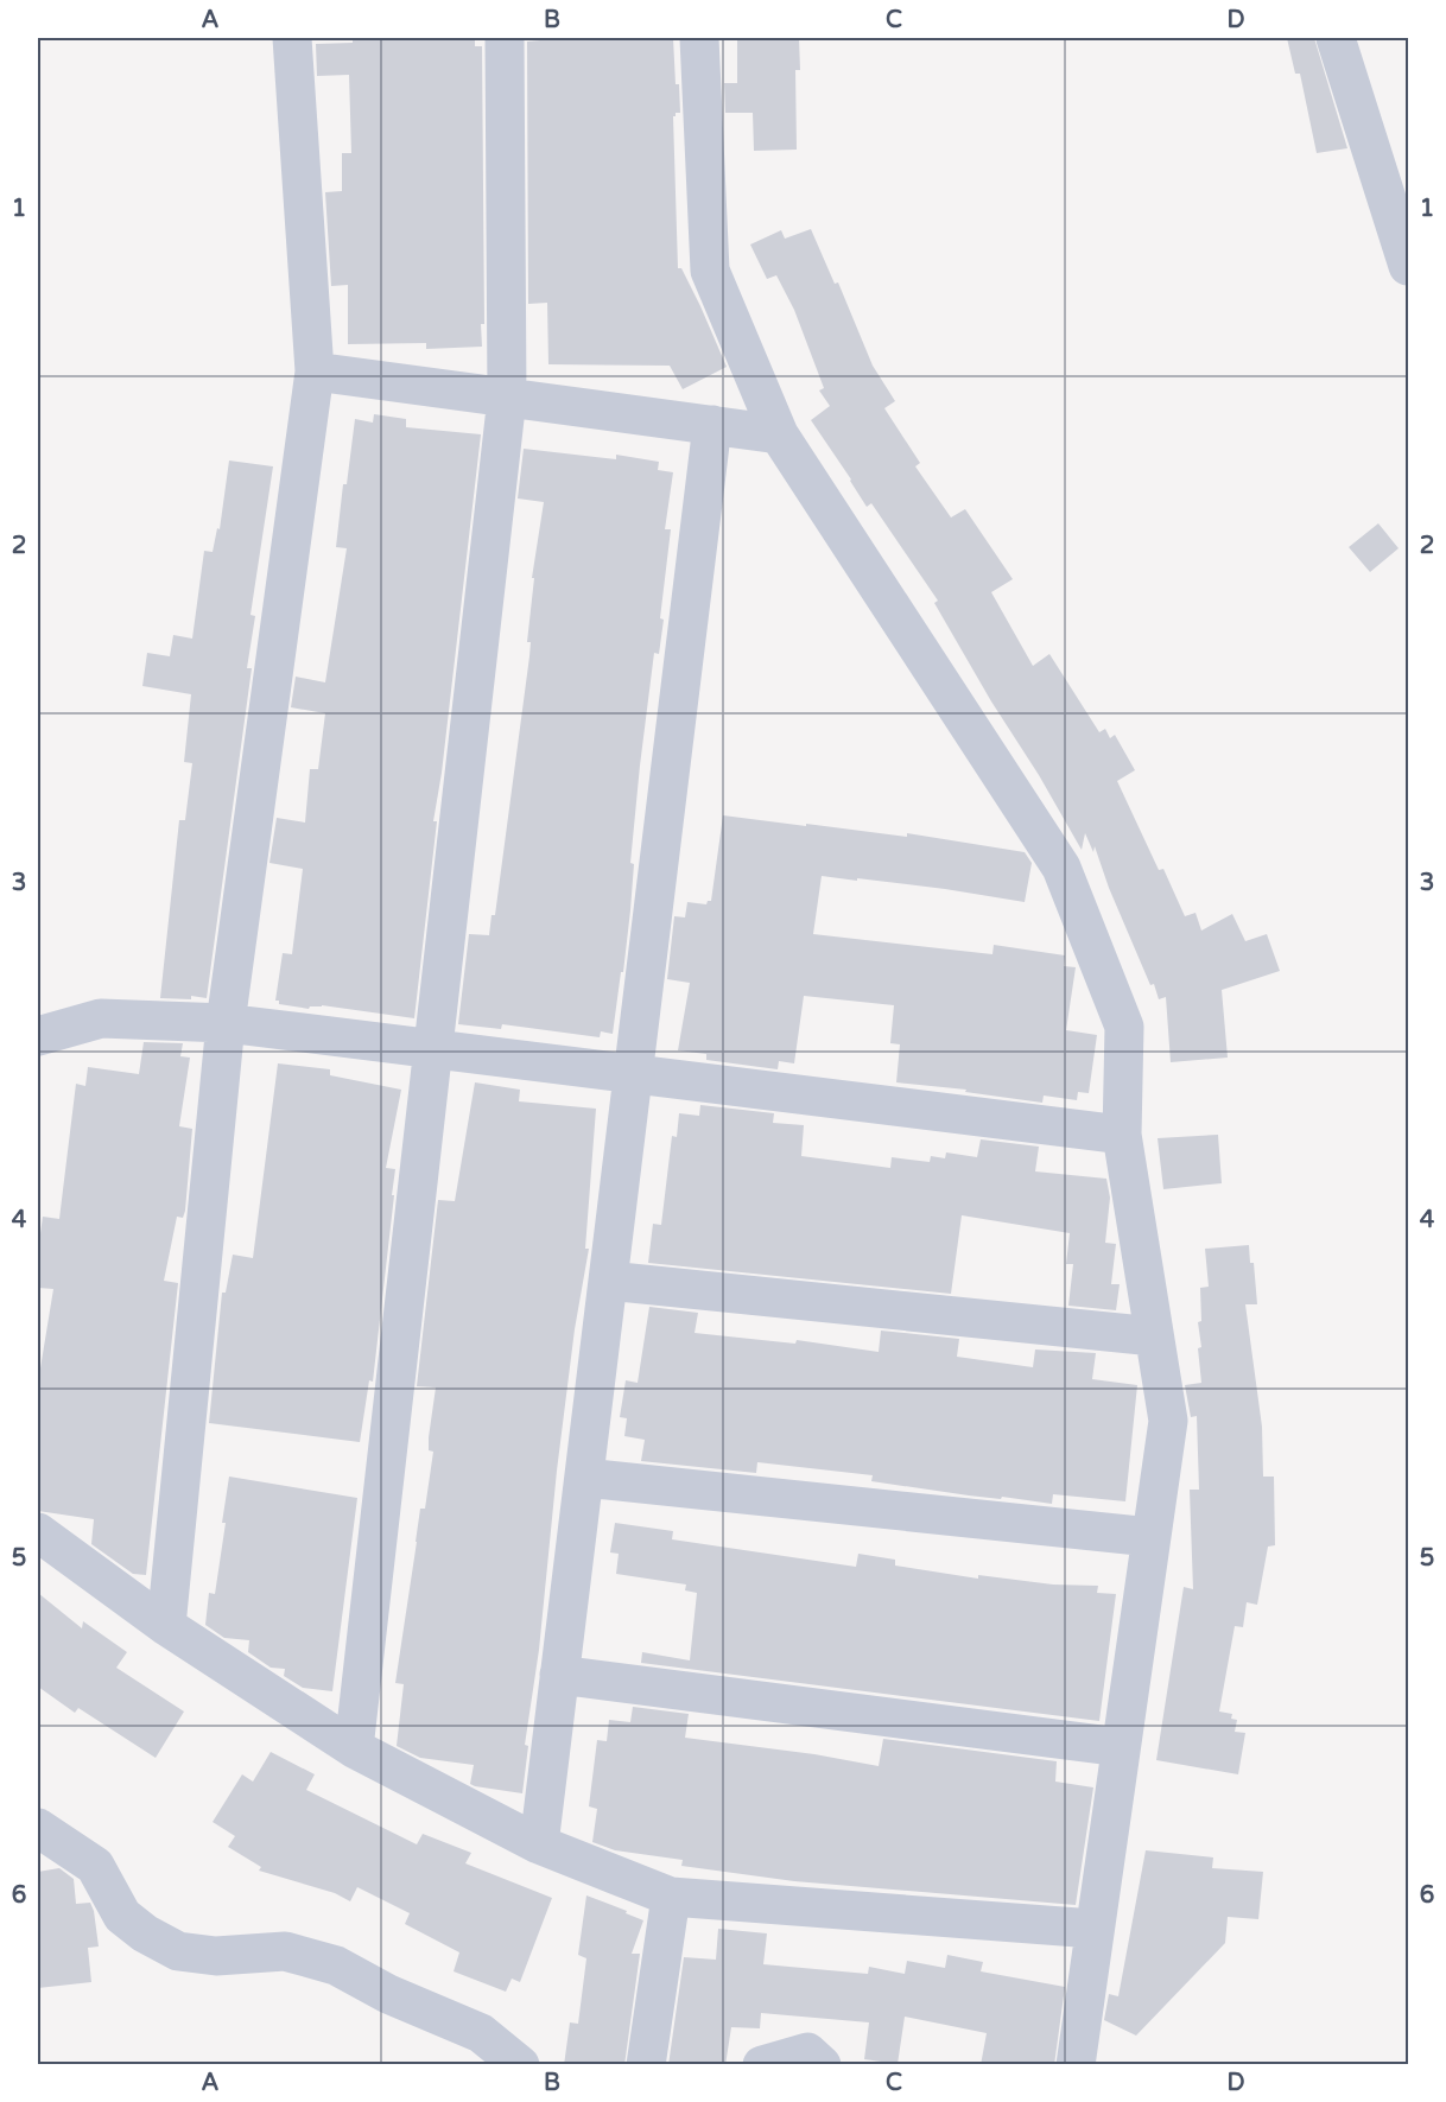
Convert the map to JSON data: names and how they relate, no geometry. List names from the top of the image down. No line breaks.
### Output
{"grid":{"columns":["A","B","C","D"],"rows":["1","2","3","4","5","6"]}}
